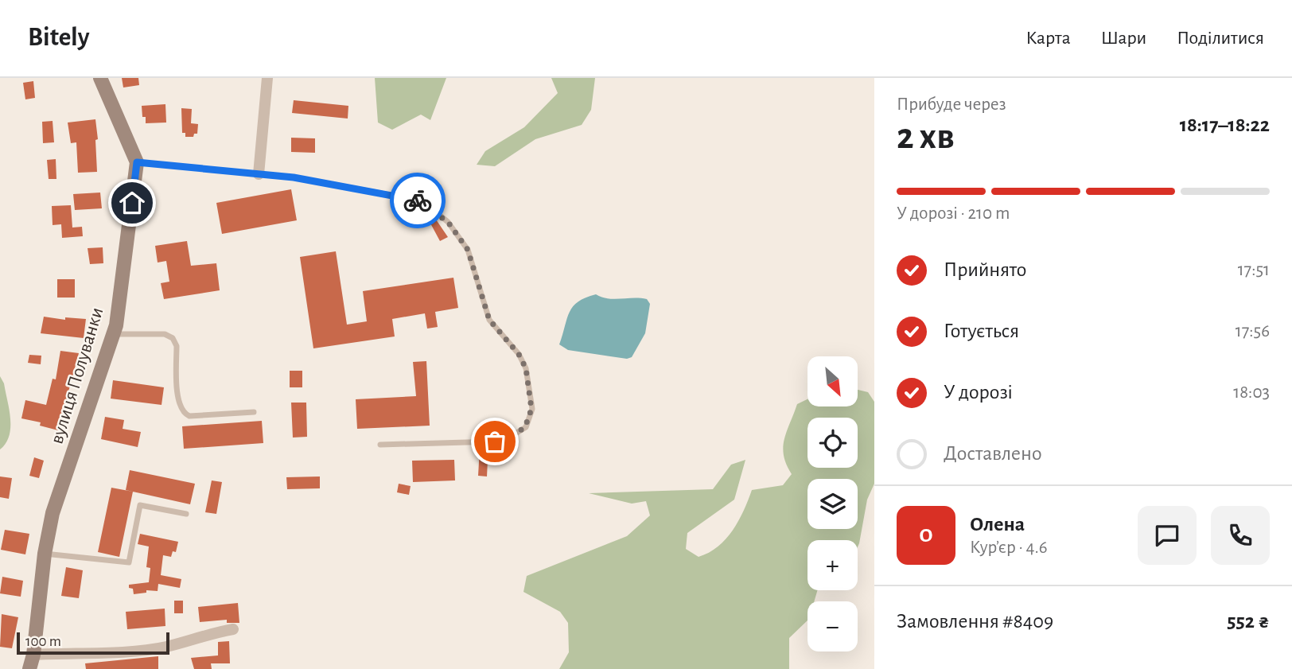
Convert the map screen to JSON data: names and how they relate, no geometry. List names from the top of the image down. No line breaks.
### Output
{"streets":{"street":["вулиця Полуванки"]},"scale_bar":"100 m","north":"bottom right","page":{"header":"Bitely","nav":["Карта","Шари","Поділитися"],"heading":["2 хв","Прибуде через","18:17–18:22"],"panel":["Олена","Кур’єр · 4.6","Замовлення #8409","552 ₴"],"bar":"У дорозі · 210 m","list":[["Прийнято","17:51"],["Готується","17:56"],["У дорозі","18:03"],"Доставлено"],"map_buttons":["+","−"],"round":"О","scale":"100 m"}}
